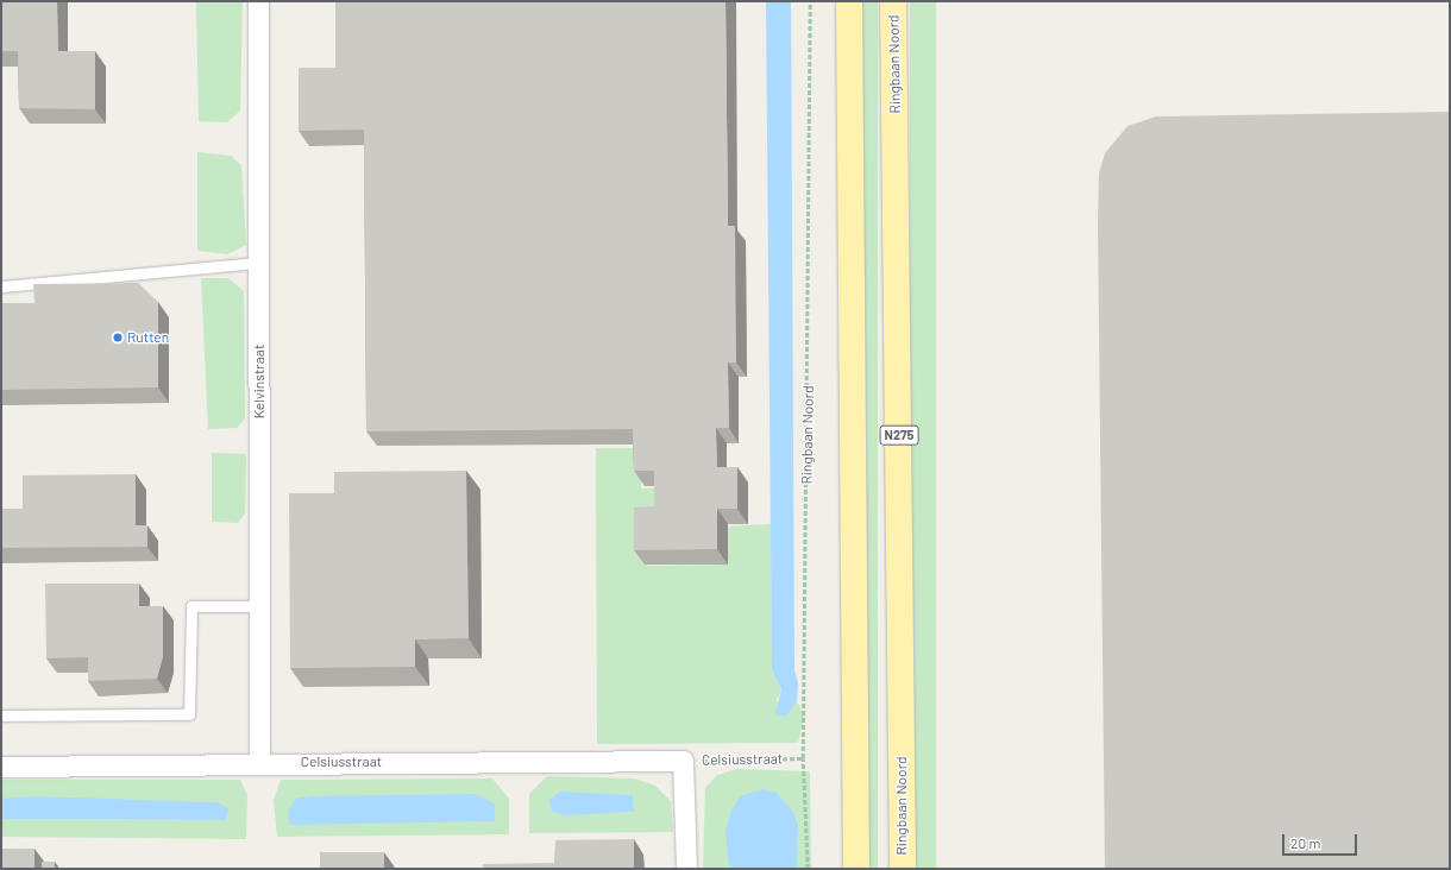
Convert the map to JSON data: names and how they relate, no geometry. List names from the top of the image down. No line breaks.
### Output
{"streets":{"main road":["Ringbaan Noord","N275"],"street":["Kelvinstraat","Celsiusstraat"]},"crossings":[["Ringbaan Noord","Celsiusstraat"],["Kelvinstraat","Celsiusstraat"]],"places":["Rutten"],"scale_bar":"20 m"}
